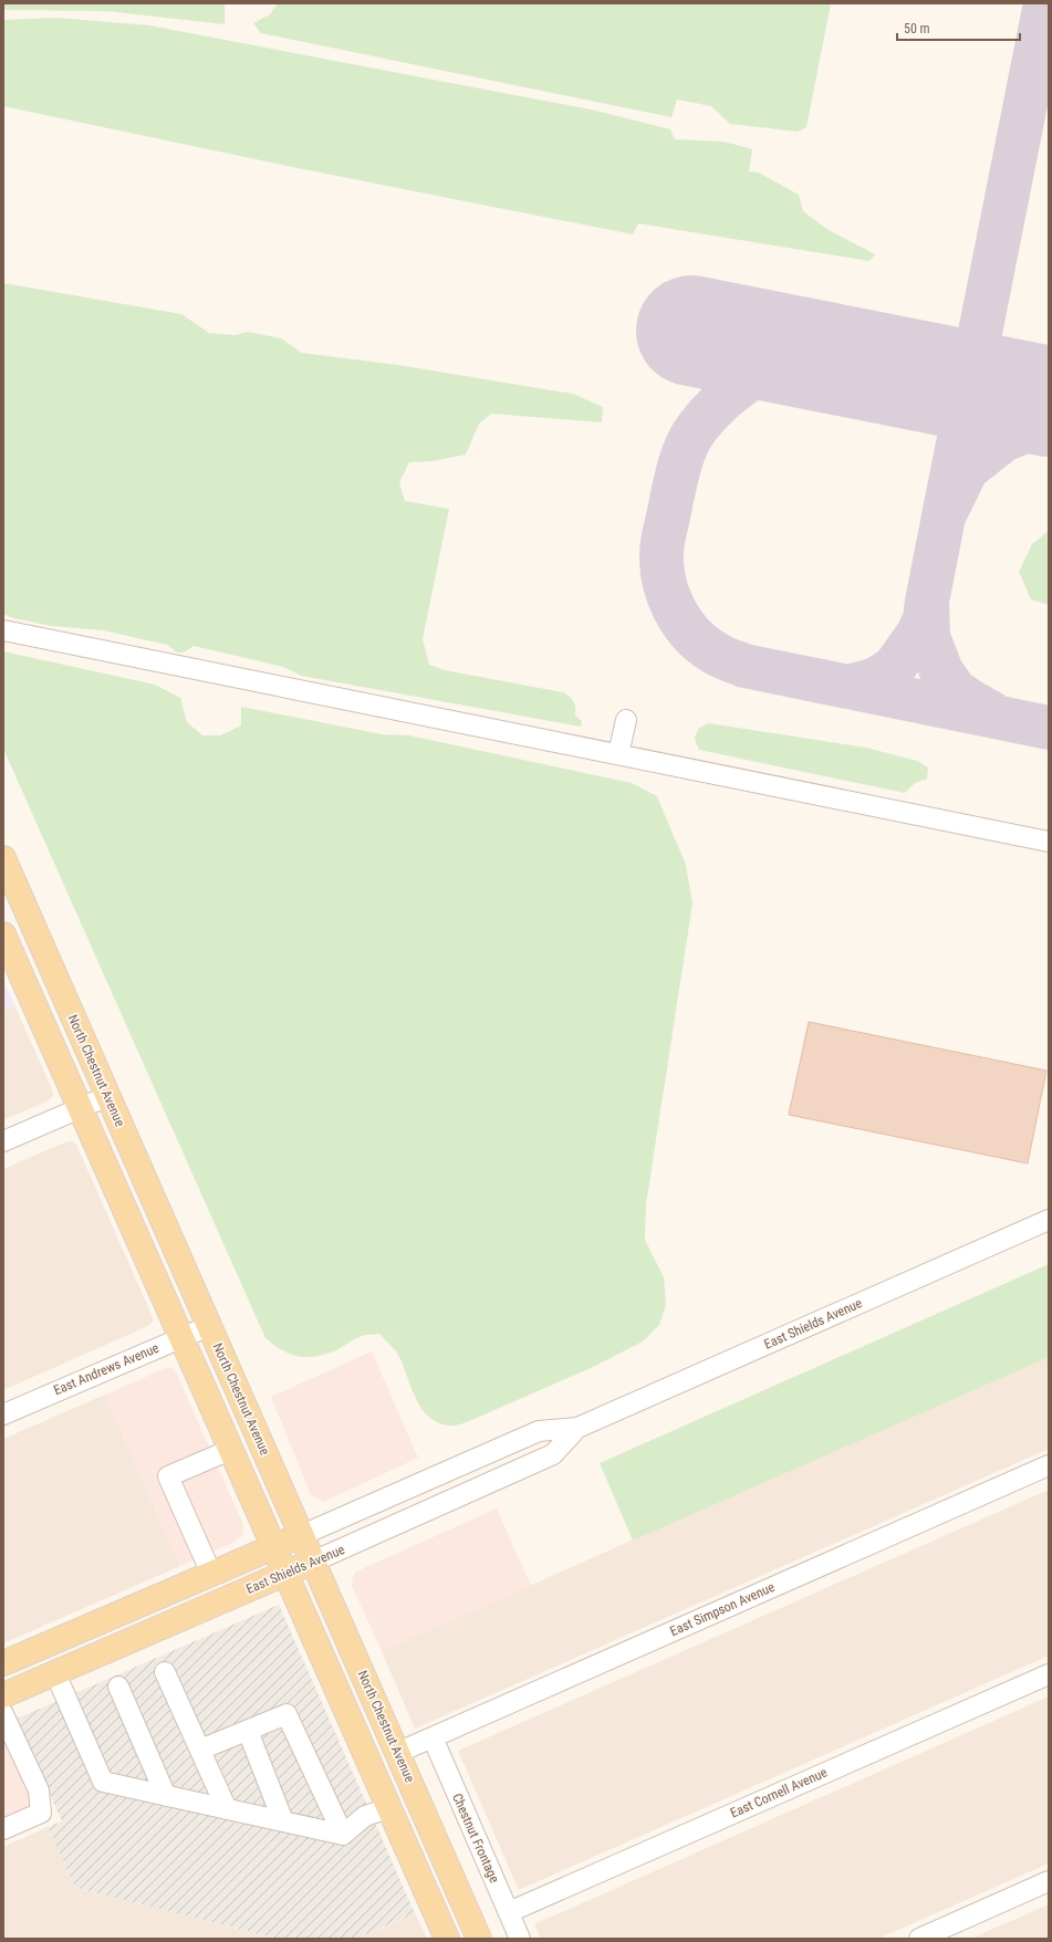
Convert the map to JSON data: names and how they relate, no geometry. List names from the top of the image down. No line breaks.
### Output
{"streets":{"main road":["North Chestnut Avenue","East Shields Avenue"],"street":["East Andrews Avenue","East Simpson Avenue","East Cornell Avenue","Chestnut Frontage"]},"crossings":[["North Chestnut Avenue","East Shields Avenue"],["North Chestnut Avenue","East Andrews Avenue"],["North Chestnut Avenue","East Simpson Avenue"],["East Simpson Avenue","Chestnut Frontage"],["East Cornell Avenue","Chestnut Frontage"]],"scale_bar":"50 m"}
